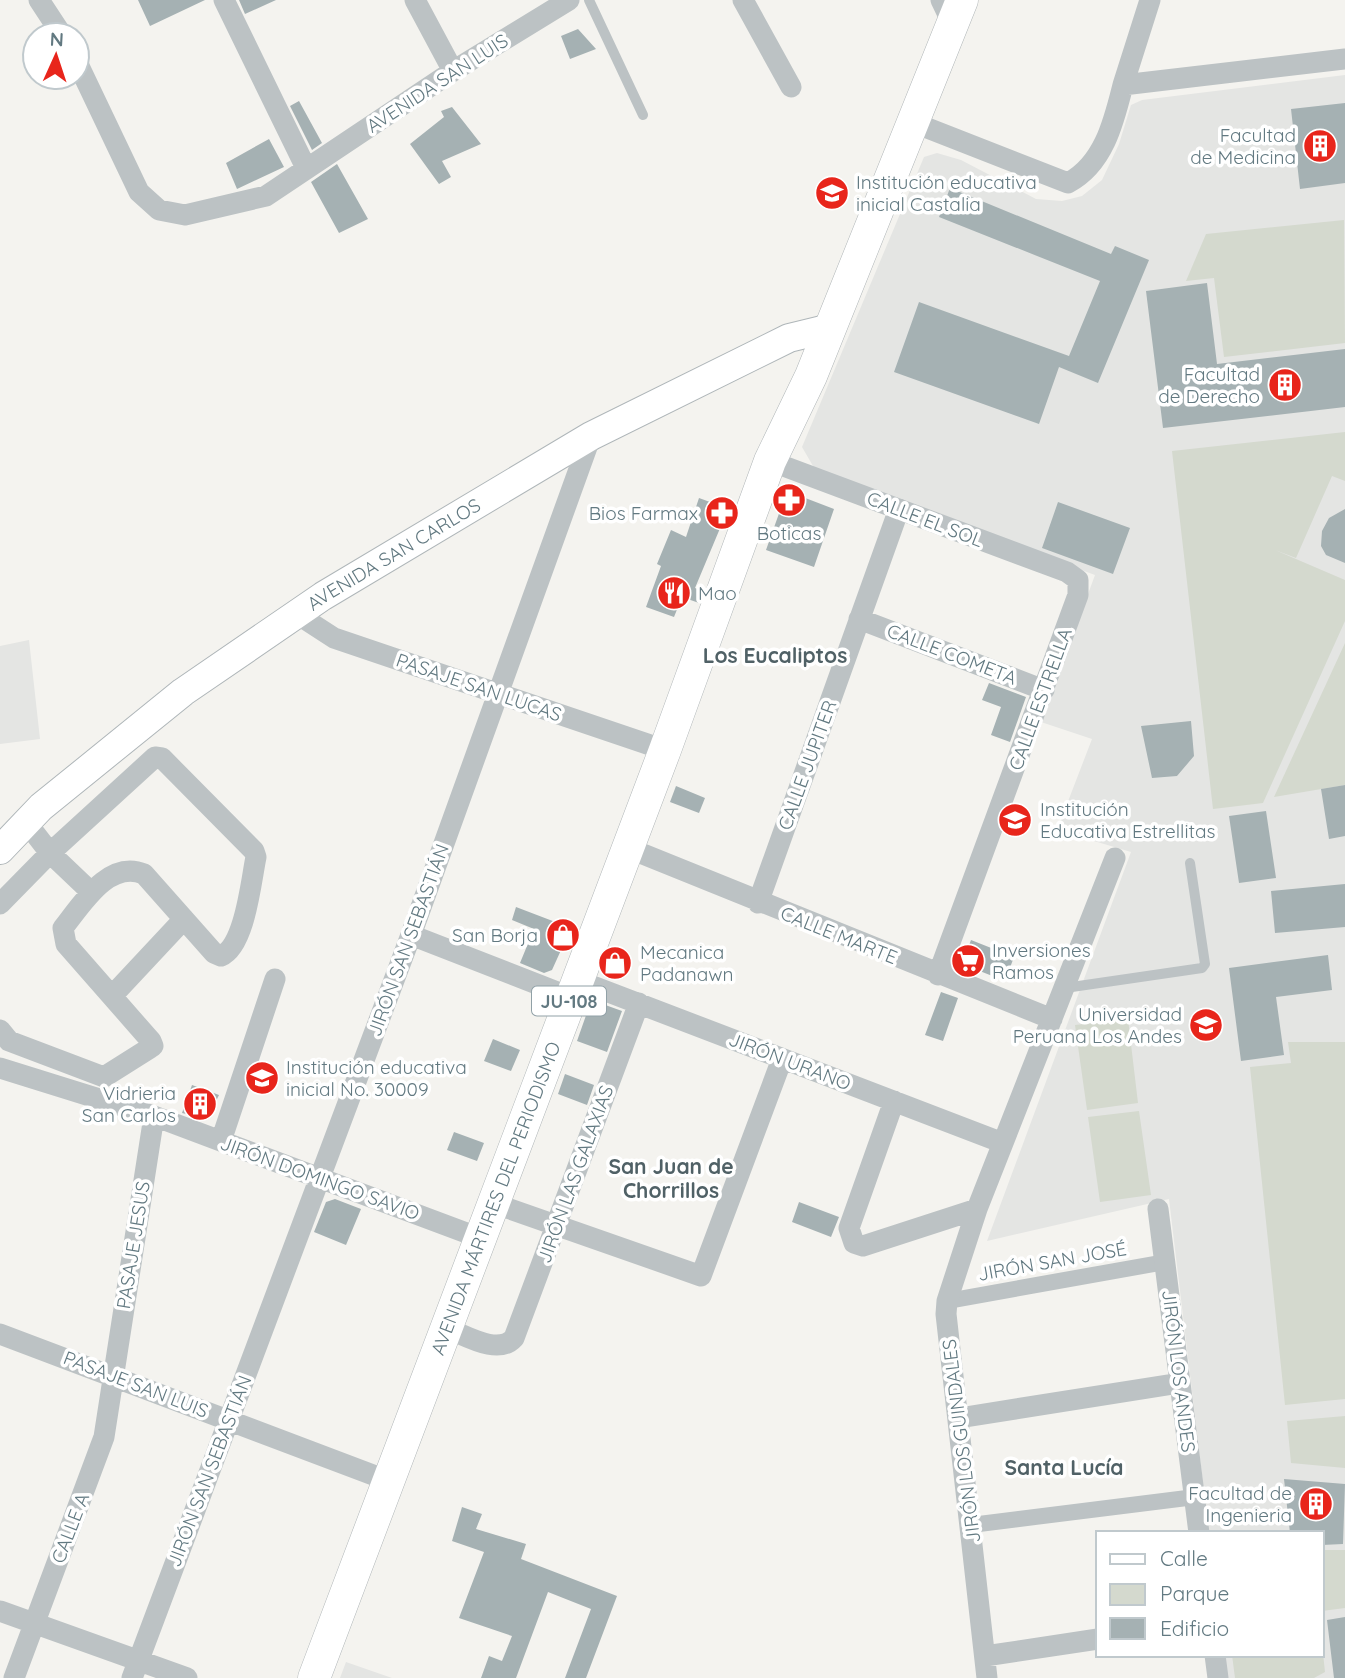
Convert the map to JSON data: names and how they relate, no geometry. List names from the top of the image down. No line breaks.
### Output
{"streets":{"main road":["AVENIDA SAN CARLOS","JU-108","AVENIDA MÁRTIRES DEL PERIODISMO"],"street":["AVENIDA SAN LUIS","CALLE EL SOL","CALLE COMETA","PASAJE SAN LUCAS","CALLE ESTRELLA","CALLE JUPITER","CALLE MARTE","JIRÓN SAN SEBASTIÁN","JIRÓN URANO","JIRÓN LAS GALAXIAS","JIRÓN DOMINGO SAVIO","PASAJE JESUS","JIRÓN SAN JOSÉ","JIRÓN LOS ANDES","PASAJE SAN LUIS","JIRÓN LOS GUINDALES","CALLE A"]},"crossings":[["CALLE EL SOL","CALLE ESTRELLA"],["CALLE EL SOL","CALLE JUPITER"],["CALLE EL SOL","AVENIDA MÁRTIRES DEL PERIODISMO"],["AVENIDA SAN CARLOS","PASAJE SAN LUCAS"],["AVENIDA SAN CARLOS","JIRÓN SAN SEBASTIÁN"],["AVENIDA SAN CARLOS","AVENIDA MÁRTIRES DEL PERIODISMO"],["CALLE COMETA","CALLE ESTRELLA"],["CALLE COMETA","CALLE JUPITER"],["PASAJE SAN LUCAS","JIRÓN SAN SEBASTIÁN"],["PASAJE SAN LUCAS","AVENIDA MÁRTIRES DEL PERIODISMO"],["CALLE ESTRELLA","CALLE MARTE"],["CALLE JUPITER","CALLE MARTE"],["CALLE MARTE","AVENIDA MÁRTIRES DEL PERIODISMO"],["CALLE MARTE","JIRÓN LOS GUINDALES"],["JIRÓN SAN SEBASTIÁN","JIRÓN URANO"],["JIRÓN SAN SEBASTIÁN","JIRÓN DOMINGO SAVIO"],["JIRÓN SAN SEBASTIÁN","PASAJE SAN LUIS"],["JIRÓN URANO","JIRÓN LAS GALAXIAS"],["JIRÓN URANO","AVENIDA MÁRTIRES DEL PERIODISMO"],["JIRÓN URANO","JIRÓN LOS GUINDALES"],["JIRÓN LAS GALAXIAS","AVENIDA MÁRTIRES DEL PERIODISMO"],["JIRÓN DOMINGO SAVIO","AVENIDA MÁRTIRES DEL PERIODISMO"],["JIRÓN DOMINGO SAVIO","PASAJE JESUS"],["AVENIDA MÁRTIRES DEL PERIODISMO","PASAJE SAN LUIS"],["PASAJE JESUS","PASAJE SAN LUIS"],["PASAJE JESUS","CALLE A"],["JIRÓN SAN JOSÉ","JIRÓN LOS ANDES"],["JIRÓN SAN JOSÉ","JIRÓN LOS GUINDALES"],["PASAJE SAN LUIS","CALLE A"]],"districts":["Los Eucaliptos","San Juan de Chorrillos","Santa Lucía"],"places":{"building":["Facultad de Medicina","Facultad de Derecho","Vidrieria San Carlos","Facultad de Ingenieria"],"school or university":["Institución educativa inicial Castalia","Institución Educativa Estrellitas","Universidad Peruana Los Andes","Institución educativa inicial No. 30009"],"pharmacy":["Boticas","Bios Farmax"],"restaurant":["Mao"],"shop":["San Borja","Mecanica Padanawn"],"supermarket":["Inversiones Ramos"]},"legend":["Calle","Parque","Edificio"],"north":"top"}
